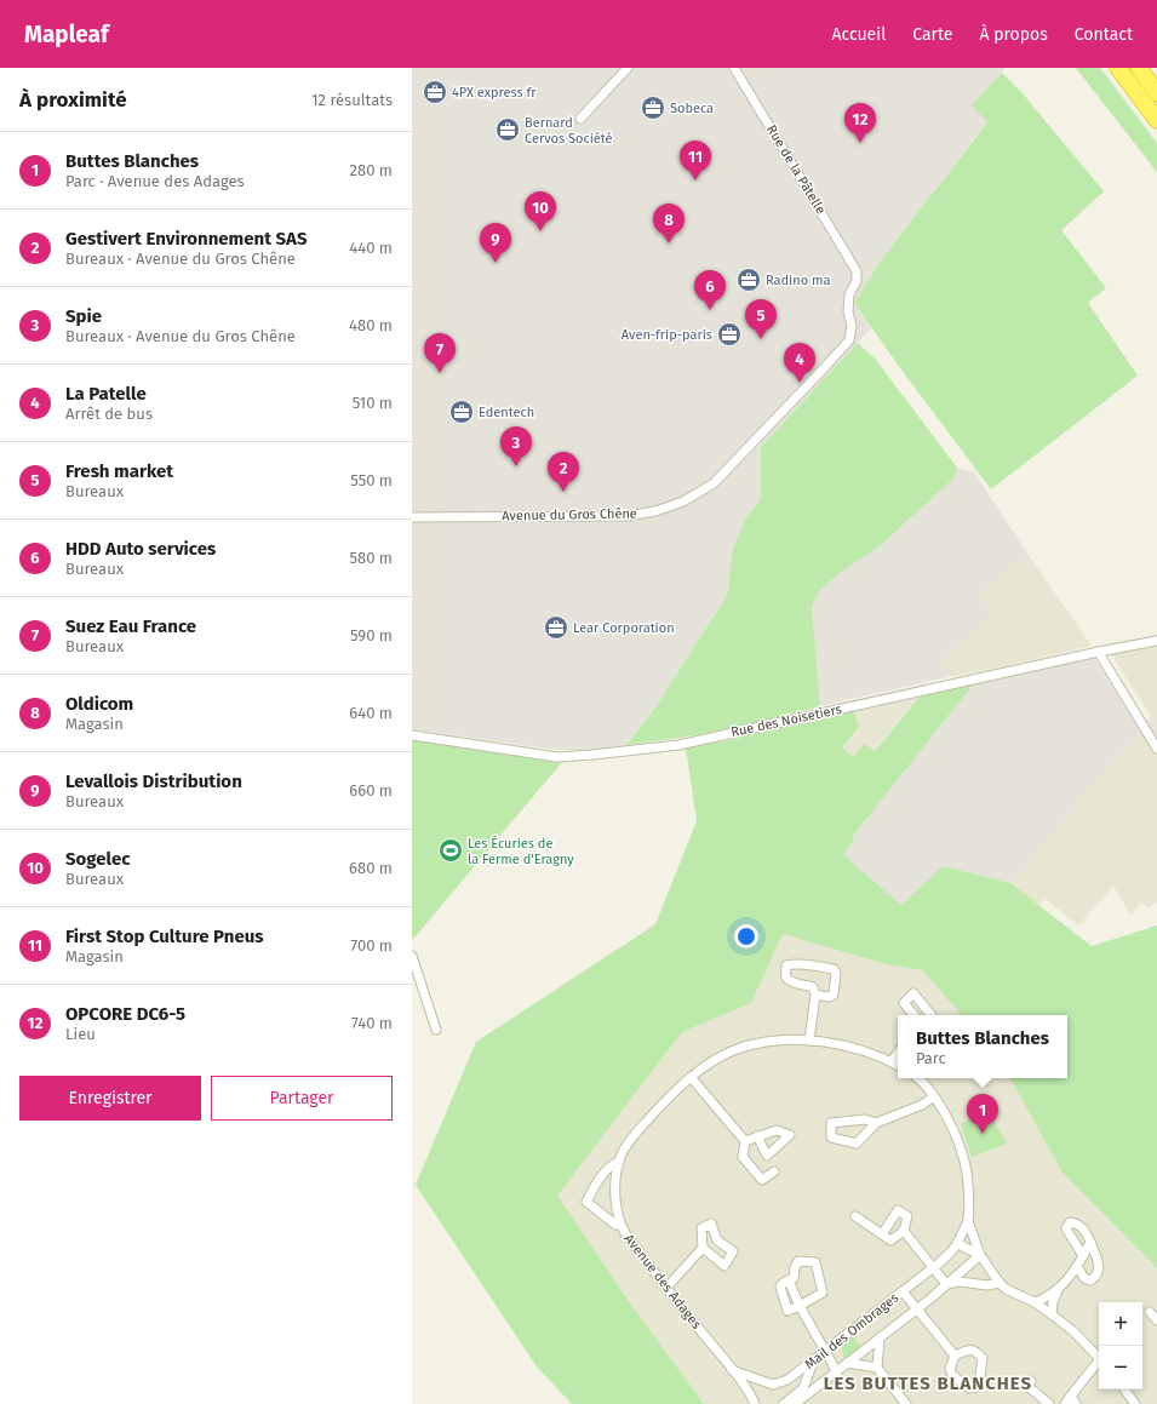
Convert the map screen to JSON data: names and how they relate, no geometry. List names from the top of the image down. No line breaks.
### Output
{"streets":{"street":["Rue de la Pâtelle","Avenue du Gros Chêne","Rue des Noisetiers","Avenue des Adages","Mail des Ombrages"]},"crossings":[["Rue de la Pâtelle","Avenue du Gros Chêne"],["Avenue des Adages","Mail des Ombrages"]],"districts":["LES BUTTES BLANCHES"],"places":{"office":["4PX express fr","Sobeca","Bernard Cervos Société","Radino ma","Aven-frip-paris","Edentech","Lear Corporation"],"sports":["Les Écuries de la Ferme d'Eragny"]},"page":{"header":"Mapleaf","nav":["Accueil","Carte","À propos","Contact"],"heading":["À proximité","12 résultats"],"pins":["12","11","10","8","9","6","5","7","4","3","2","1"],"list":[{"mark":"1","name":"Buttes Blanches","note":"Parc · Avenue des Adages","value":"280 m"},{"mark":"2","name":"Gestivert Environnement SAS","note":"Bureaux · Avenue du Gros Chêne","value":"440 m"},{"mark":"3","name":"Spie","note":"Bureaux · Avenue du Gros Chêne","value":"480 m"},{"mark":"4","name":"La Patelle","note":"Arrêt de bus","value":"510 m"},{"mark":"5","name":"Fresh market","note":"Bureaux","value":"550 m"},{"mark":"6","name":"HDD Auto services","note":"Bureaux","value":"580 m"},{"mark":"7","name":"Suez Eau France","note":"Bureaux","value":"590 m"},{"mark":"8","name":"Oldicom","note":"Magasin","value":"640 m"},{"mark":"9","name":"Levallois Distribution","note":"Bureaux","value":"660 m"},{"mark":"10","name":"Sogelec","note":"Bureaux","value":"680 m"},{"mark":"11","name":"First Stop Culture Pneus","note":"Magasin","value":"700 m"},{"mark":"12","name":"OPCORE DC6-5","note":"Lieu","value":"740 m"}],"popup":["Buttes Blanches","Parc"],"buttons":["Enregistrer","Partager"],"map_buttons":["+","−"]}}
